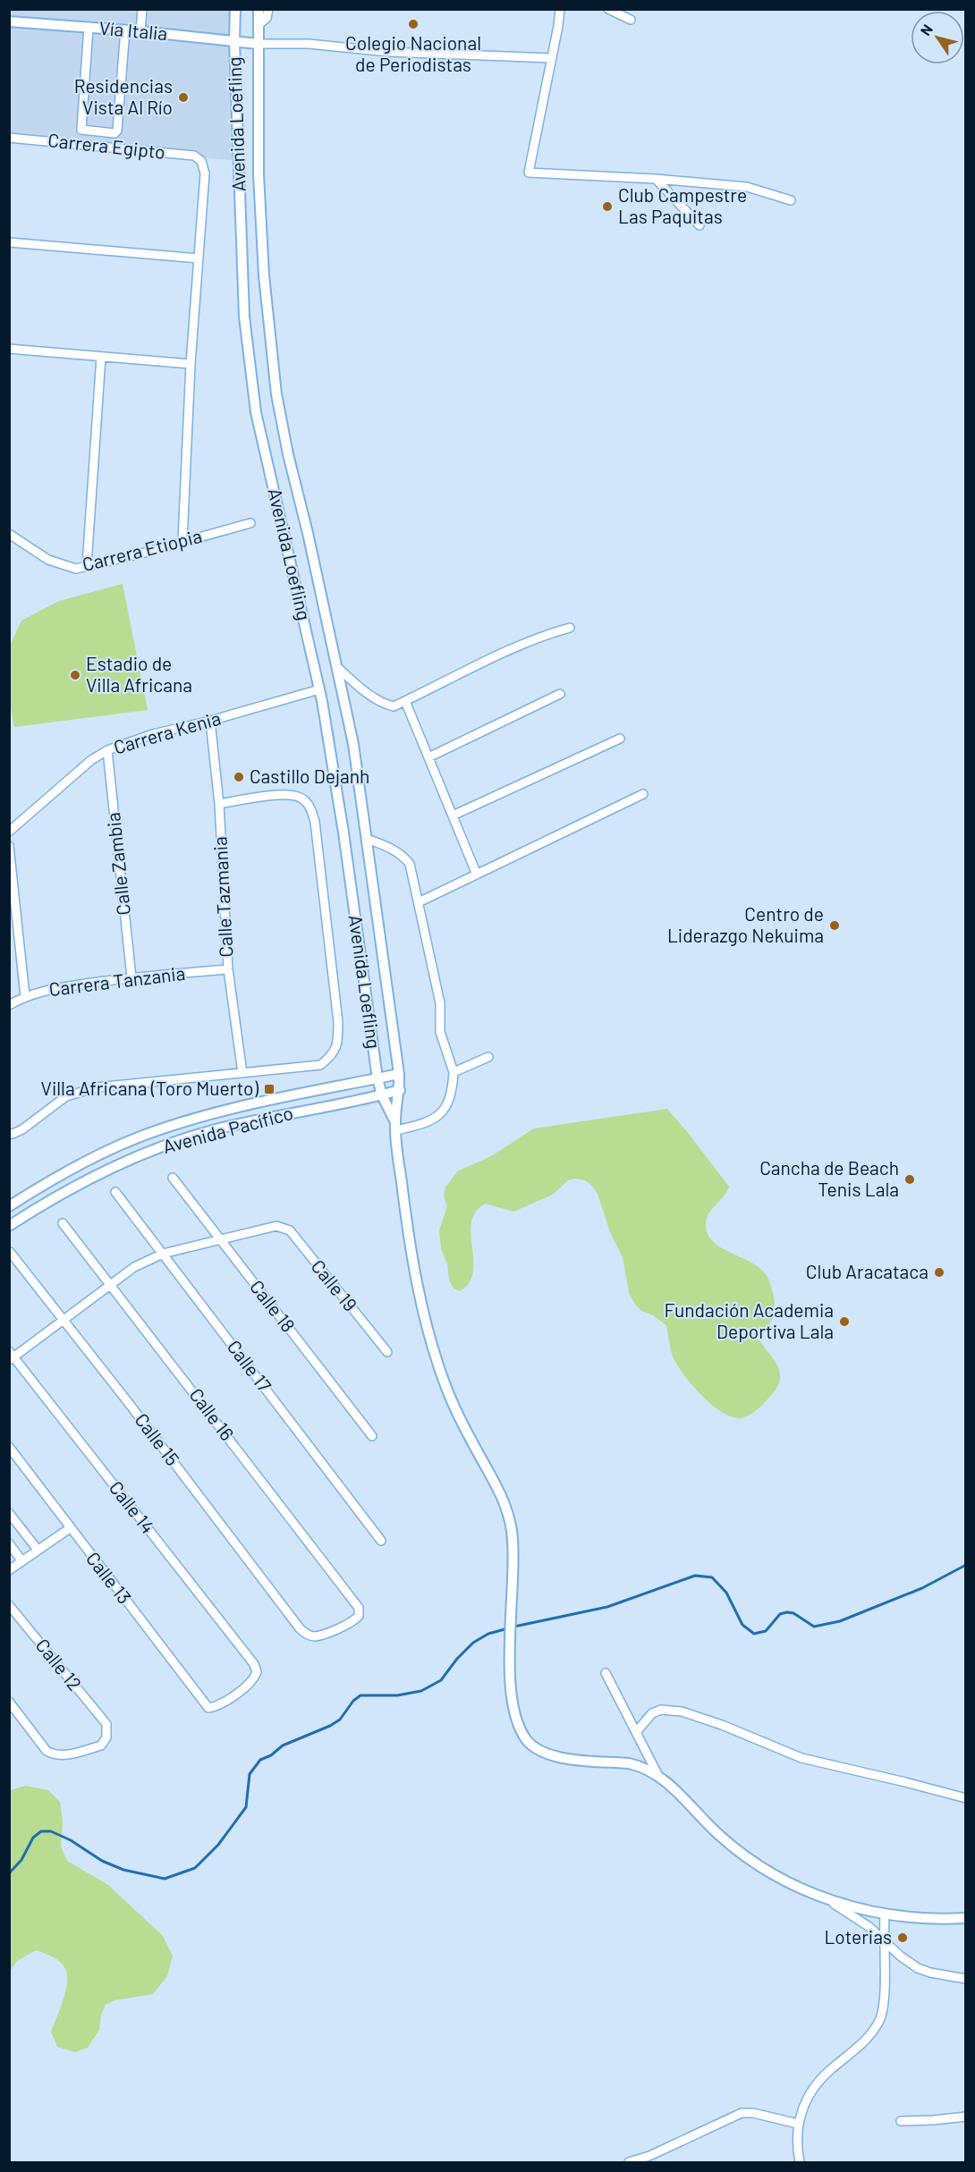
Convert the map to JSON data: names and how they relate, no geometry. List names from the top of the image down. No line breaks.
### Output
{"streets":{"street":["Vía Italia","Avenida Loefling","Carrera Egipto","Carrera Etiopia","Carrera Kenia","Calle Zambia","Calle Tazmania","Carrera Tanzania","Avenida Pacífico","Calle 19","Calle 18","Calle 17","Calle 16","Calle 15","Calle 14","Calle 13","Calle 12"]},"crossings":[["Vía Italia","Avenida Loefling"],["Avenida Loefling","Carrera Kenia"],["Avenida Loefling","Avenida Pacífico"],["Carrera Kenia","Calle Zambia"],["Carrera Kenia","Calle Tazmania"],["Calle Zambia","Carrera Tanzania"],["Calle Tazmania","Carrera Tanzania"],["Calle 19","Calle 18"],["Calle 16","Calle 15"],["Calle 14","Calle 13"]],"places":{"other":["Colegio Nacional de Periodistas","Residencias Vista Al Río","Club Campestre Las Paquitas","Estadio de Villa Africana","Castillo Dejanh","Centro de Liderazgo Nekuima","Cancha de Beach Tenis Lala","Club Aracataca","Fundación Academia Deportiva Lala","Loterias"],"transit":["Villa Africana (Toro Muerto)"]},"north":"top left"}
